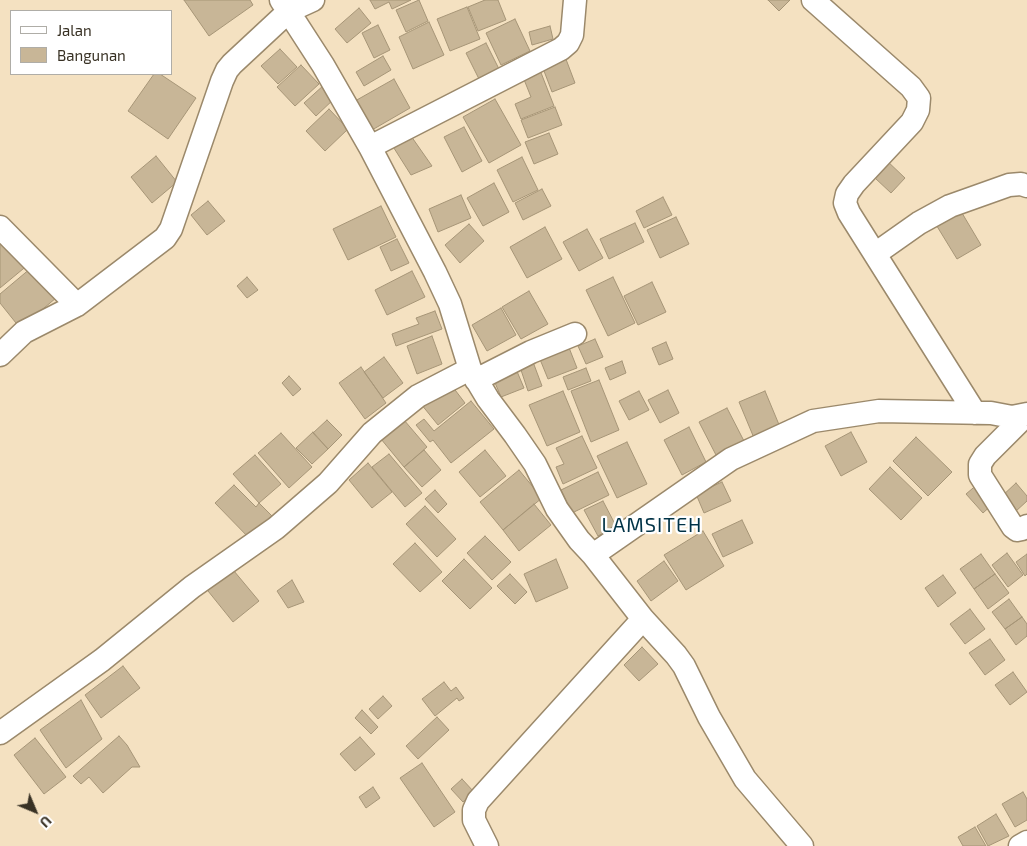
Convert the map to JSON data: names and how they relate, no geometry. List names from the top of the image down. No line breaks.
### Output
{"districts":["LAMSITEH"],"legend":["Jalan","Bangunan"],"north":"bottom right"}
